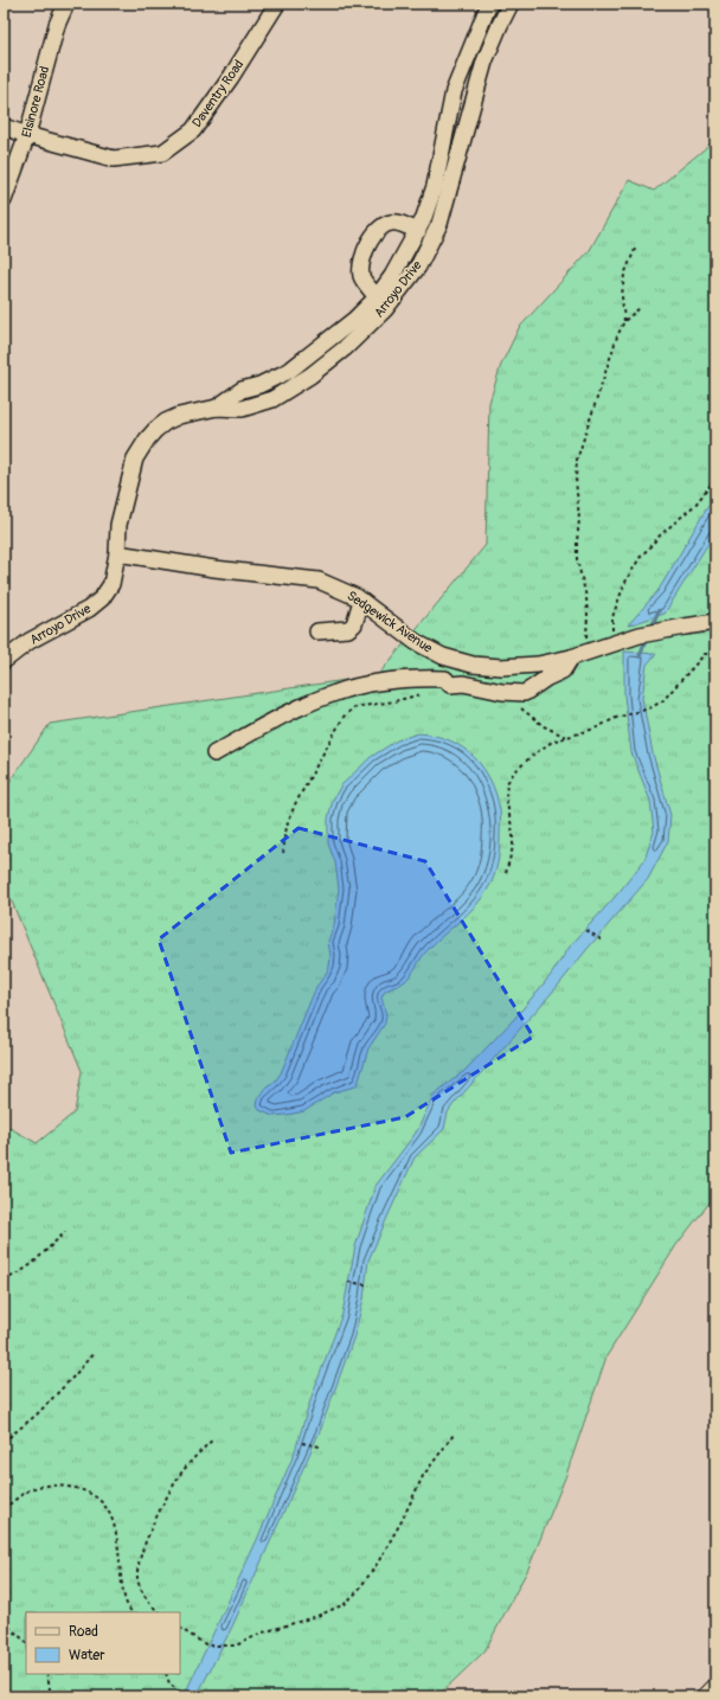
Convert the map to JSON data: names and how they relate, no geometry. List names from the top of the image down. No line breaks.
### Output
{"streets":{"street":["Daventry Road","Elsinore Road","Arroyo Drive","Sedgewick Avenue"]},"crossings":[["Daventry Road","Elsinore Road"],["Arroyo Drive","Sedgewick Avenue"]],"legend":["Road","Water"]}
